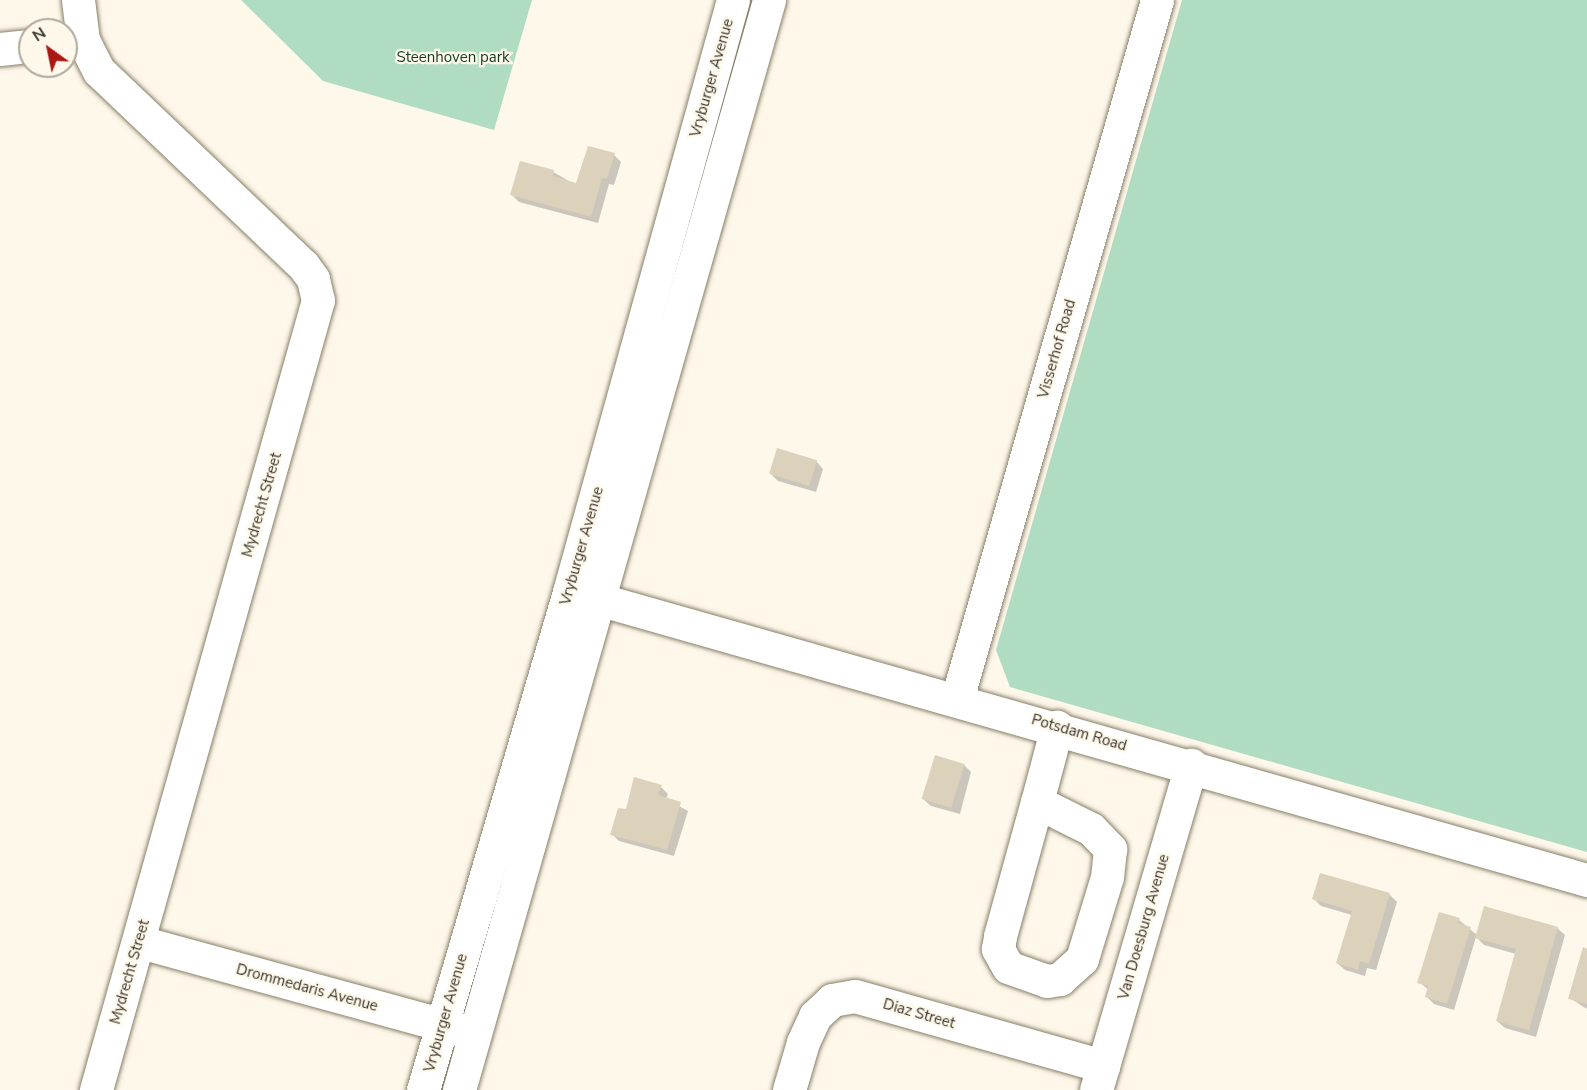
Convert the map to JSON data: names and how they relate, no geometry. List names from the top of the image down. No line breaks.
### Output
{"streets":{"street":["Vryburger Avenue","Visserhof Road","Mydrecht Street","Potsdam Road","Van Doesburg Avenue","Drommedaris Avenue","Diaz Street"]},"crossings":[["Vryburger Avenue","Potsdam Road"],["Vryburger Avenue","Drommedaris Avenue"],["Visserhof Road","Potsdam Road"],["Mydrecht Street","Drommedaris Avenue"],["Potsdam Road","Van Doesburg Avenue"],["Van Doesburg Avenue","Diaz Street"]],"parks":["Steenhoven park"],"north":"top left"}
